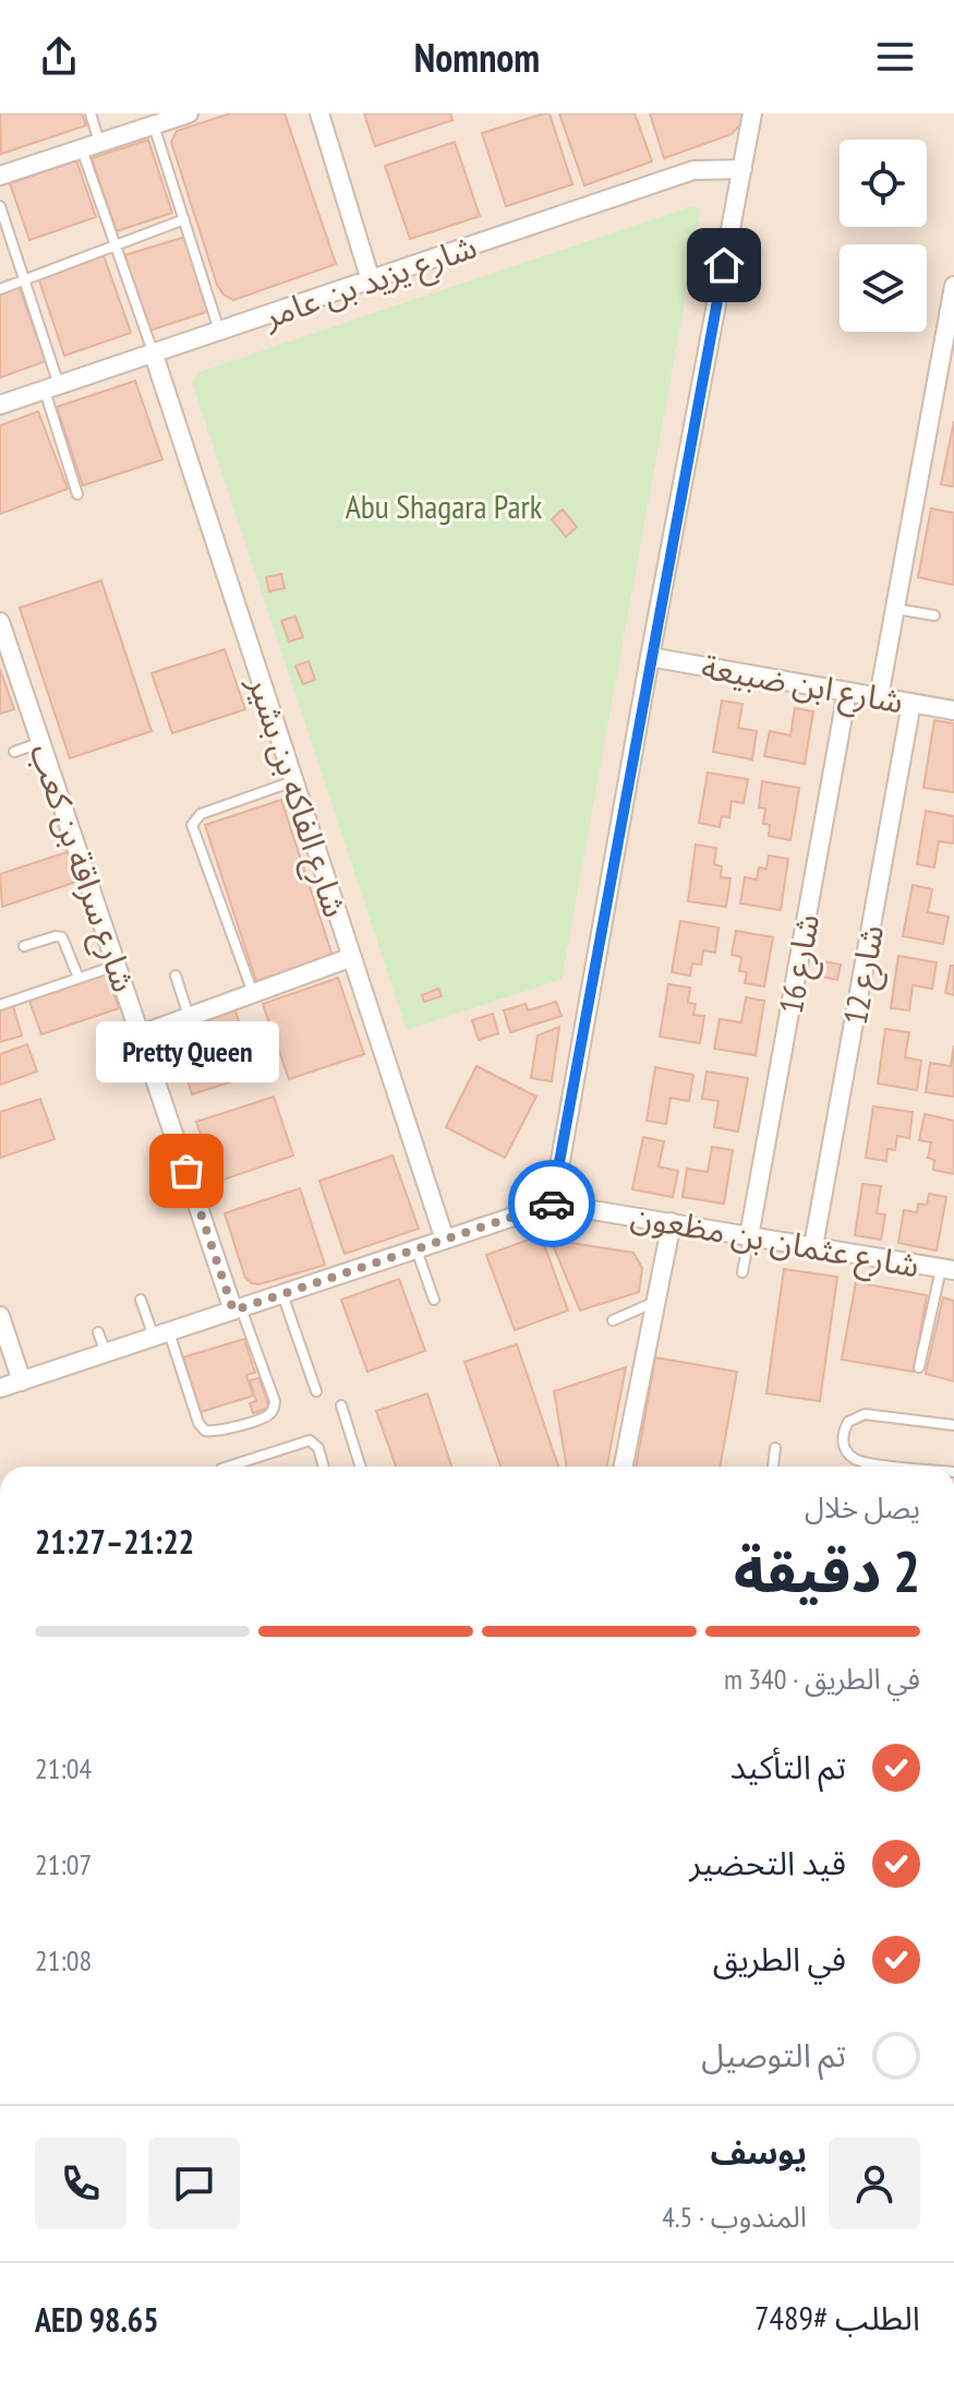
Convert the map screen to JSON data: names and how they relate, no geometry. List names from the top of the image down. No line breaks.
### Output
{"streets":{"street":["شارع يزيد بن عامر","شارع ابن ضبيعة","شارع الفاكه بن بشير","شارع سراقة بن كعب","شارع 16","شارع 12","شارع عثمان بن مظعون"]},"crossings":[["شارع يزيد بن عامر","شارع الفاكه بن بشير"],["شارع ابن ضبيعة","شارع 16"],["شارع ابن ضبيعة","شارع 12"],["شارع الفاكه بن بشير","شارع عثمان بن مظعون"],["شارع سراقة بن كعب","شارع عثمان بن مظعون"],["شارع 16","شارع عثمان بن مظعون"],["شارع 12","شارع عثمان بن مظعون"]],"parks":["Abu Shagara Park"],"places":["Pretty Queen"],"page":{"header":"Nomnom","bubble":"Pretty Queen","heading":["2 دقيقة","يصل خلال","21:22–21:27"],"panel":["يوسف","المندوب · 4.5","الطلب #7489","AED 98.65"],"bar":"في الطريق · 340 m","list":[["تم التأكيد","21:04"],["قيد التحضير","21:07"],["في الطريق","21:08"],"تم التوصيل"]}}
